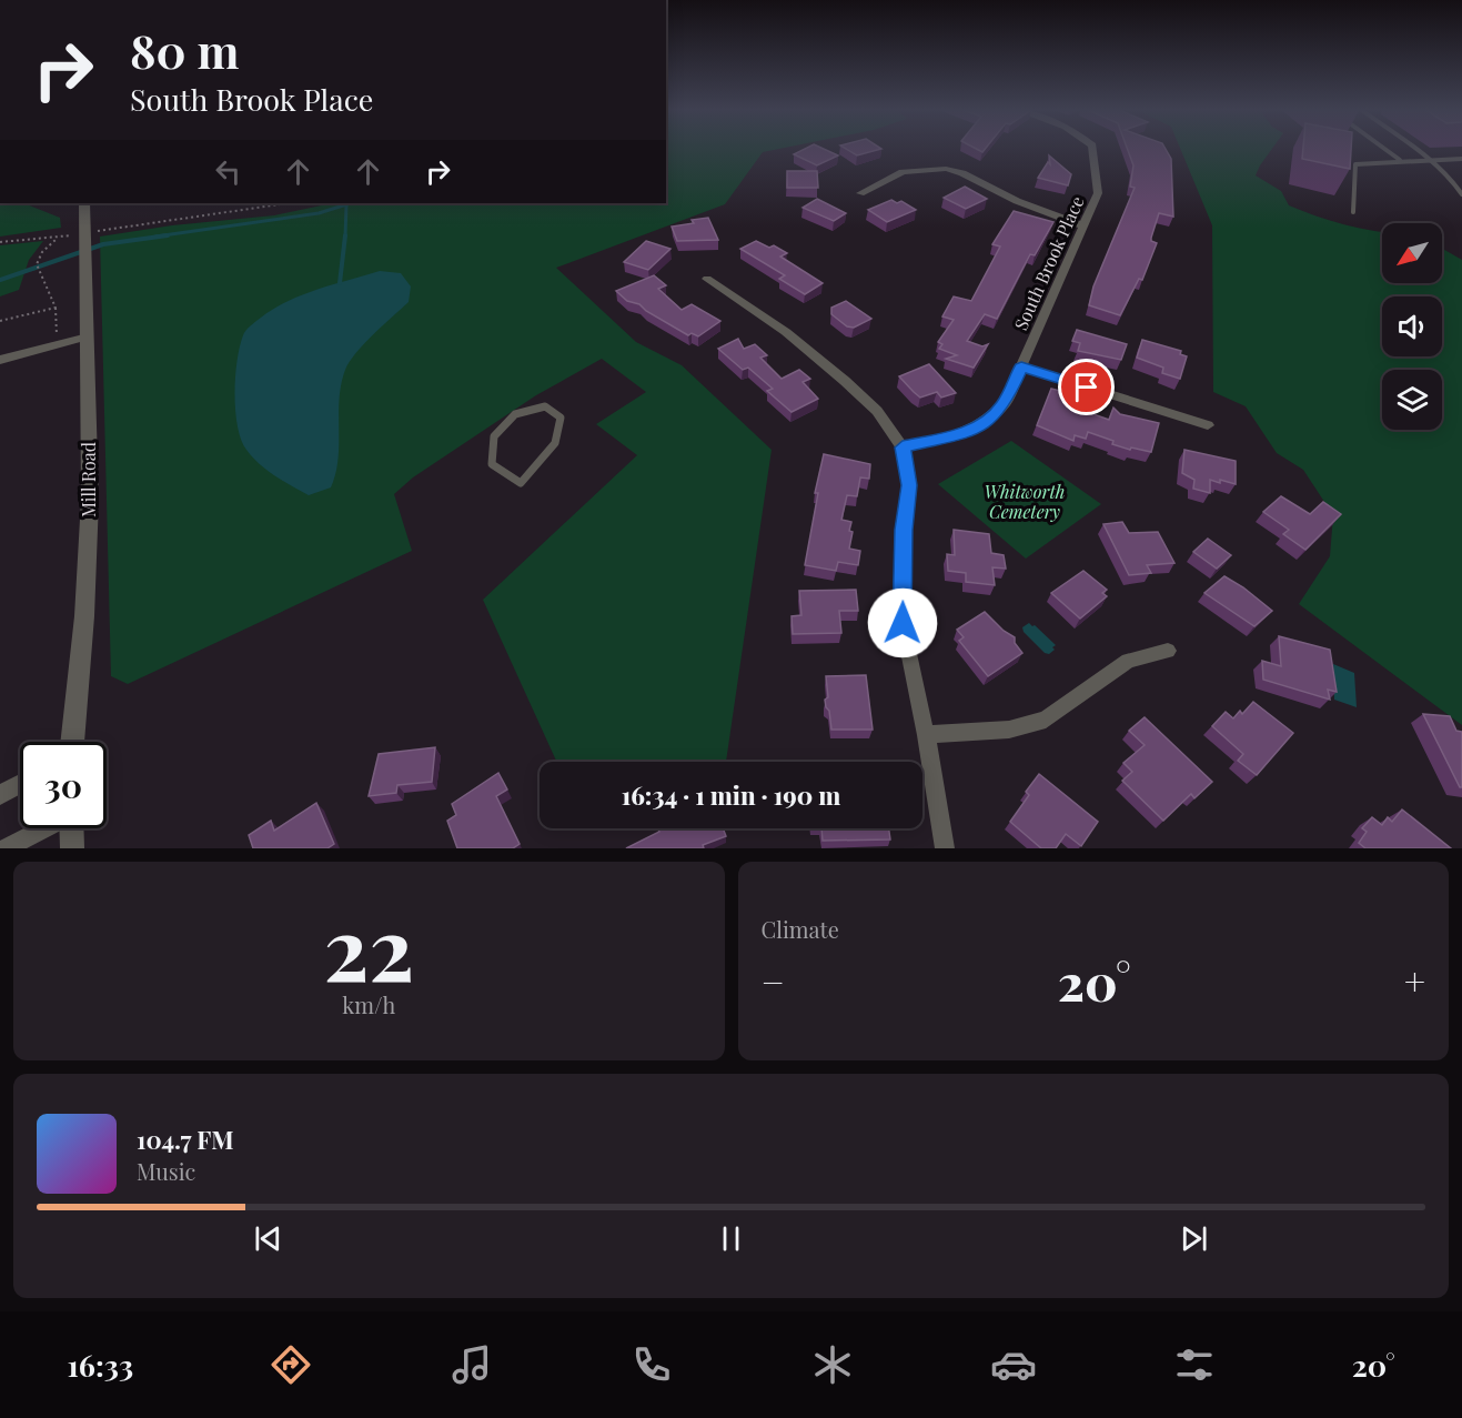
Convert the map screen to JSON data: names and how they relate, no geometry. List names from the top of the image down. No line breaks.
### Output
{"streets":{"street":["South Brook Place","Mill Road"]},"parks":["Whitworth Cemetery"],"north":"bottom left","page":{"turn":["80 m","South Brook Place"],"limit":"30","trip":"16:34 · 1 min · 190 m","tile":[["22","km/h"],"Climate"],"heat":["−","20°","+"],"song":["104.7 FM","Music"],"tabs":["16:33","20°"]}}
